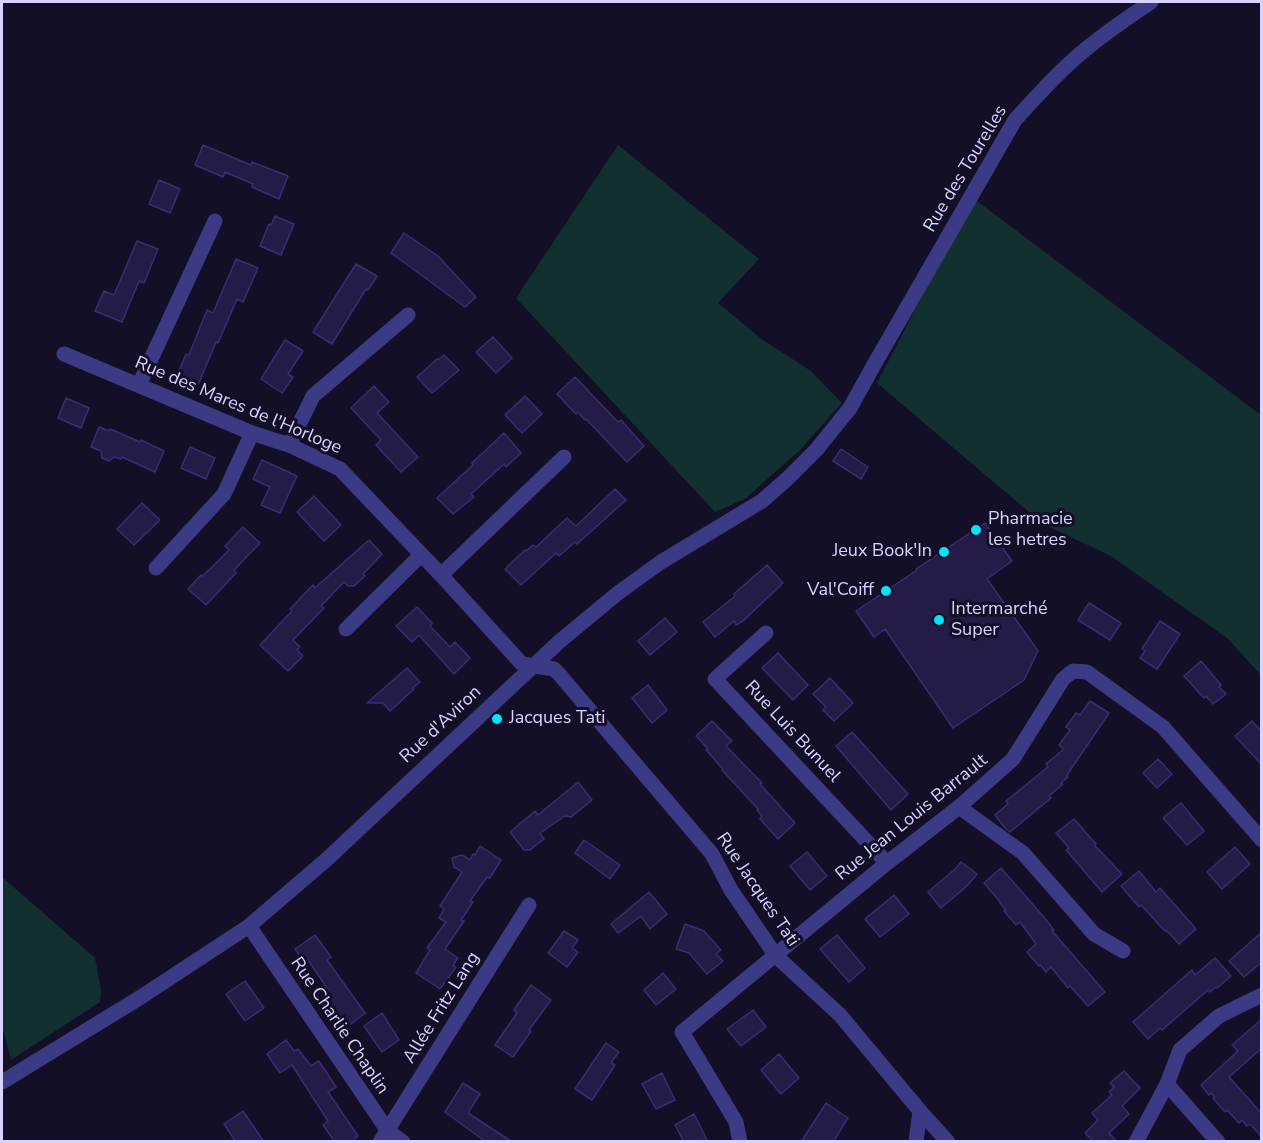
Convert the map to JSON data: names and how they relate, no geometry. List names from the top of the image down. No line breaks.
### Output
{"streets":{"street":["Rue des Tourelles","Rue des Mares de l'Horloge","Rue d'Aviron","Rue Luis Bunuel","Rue Jean Louis Barrault","Rue Jacques Tati","Allée Fritz Lang","Rue Charlie Chaplin"]},"crossings":[["Rue des Tourelles","Rue d'Aviron"],["Rue des Mares de l'Horloge","Rue d'Aviron"],["Rue des Mares de l'Horloge","Rue Jacques Tati"],["Rue d'Aviron","Rue Jacques Tati"],["Rue d'Aviron","Rue Charlie Chaplin"],["Rue Luis Bunuel","Rue Jean Louis Barrault"],["Rue Jean Louis Barrault","Rue Jacques Tati"],["Allée Fritz Lang","Rue Charlie Chaplin"]],"places":["Pharmacie les hetres","Jeux Book'In","Val'Coiff","Intermarché Super","Jacques Tati"]}
